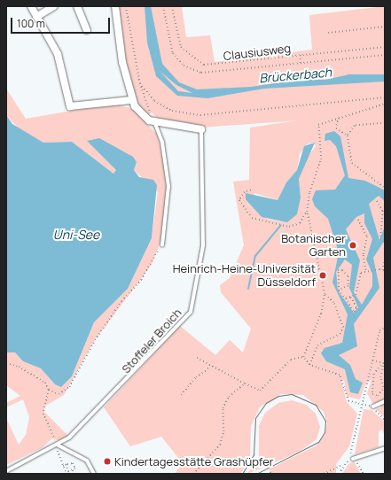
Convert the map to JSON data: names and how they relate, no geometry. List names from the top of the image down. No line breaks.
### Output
{"streets":{"lane":["Stoffeler Broich"],"path":["Clausiusweg"]},"water":["Brückerbach","Uni-See"],"places":["Botanischer Garten","Heinrich-Heine-Universität Düsseldorf","Kindertagesstätte Grashüpfer"],"scale_bar":"100 m"}
